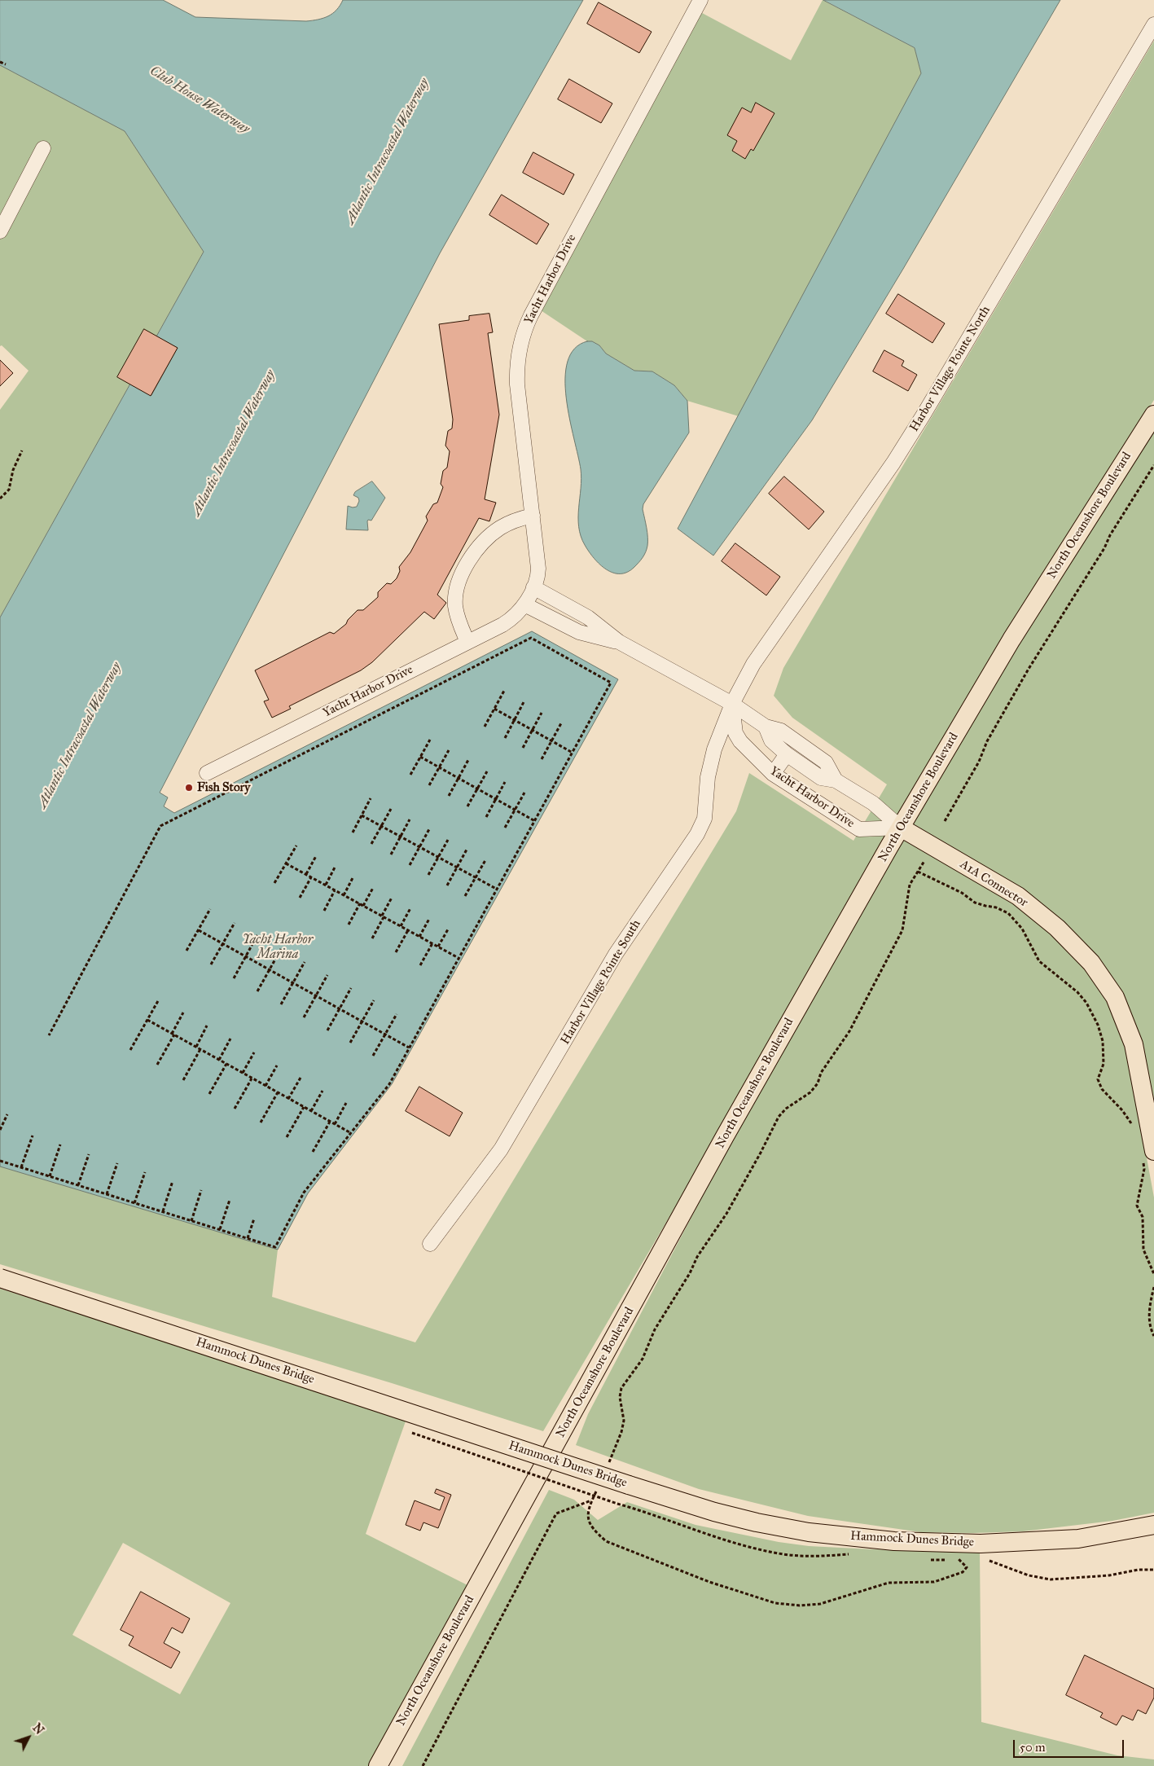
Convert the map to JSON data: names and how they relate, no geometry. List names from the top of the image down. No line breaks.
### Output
{"streets":{"main road":["North Oceanshore Boulevard","A1A Connector","Hammock Dunes Bridge"],"street":["Yacht Harbor Drive","Harbor Village Pointe North","Harbor Village Pointe South"]},"crossings":[["Yacht Harbor Drive","Harbor Village Pointe North"],["Yacht Harbor Drive","North Oceanshore Boulevard"],["Yacht Harbor Drive","A1A Connector"],["Yacht Harbor Drive","Harbor Village Pointe South"],["Harbor Village Pointe North","Harbor Village Pointe South"],["North Oceanshore Boulevard","A1A Connector"]],"water":["Club House Waterway","Atlantic Intracoastal Waterway","Yacht Harbor Marina"],"places":["Fish Story"],"scale_bar":"50 m","north":"top right"}
